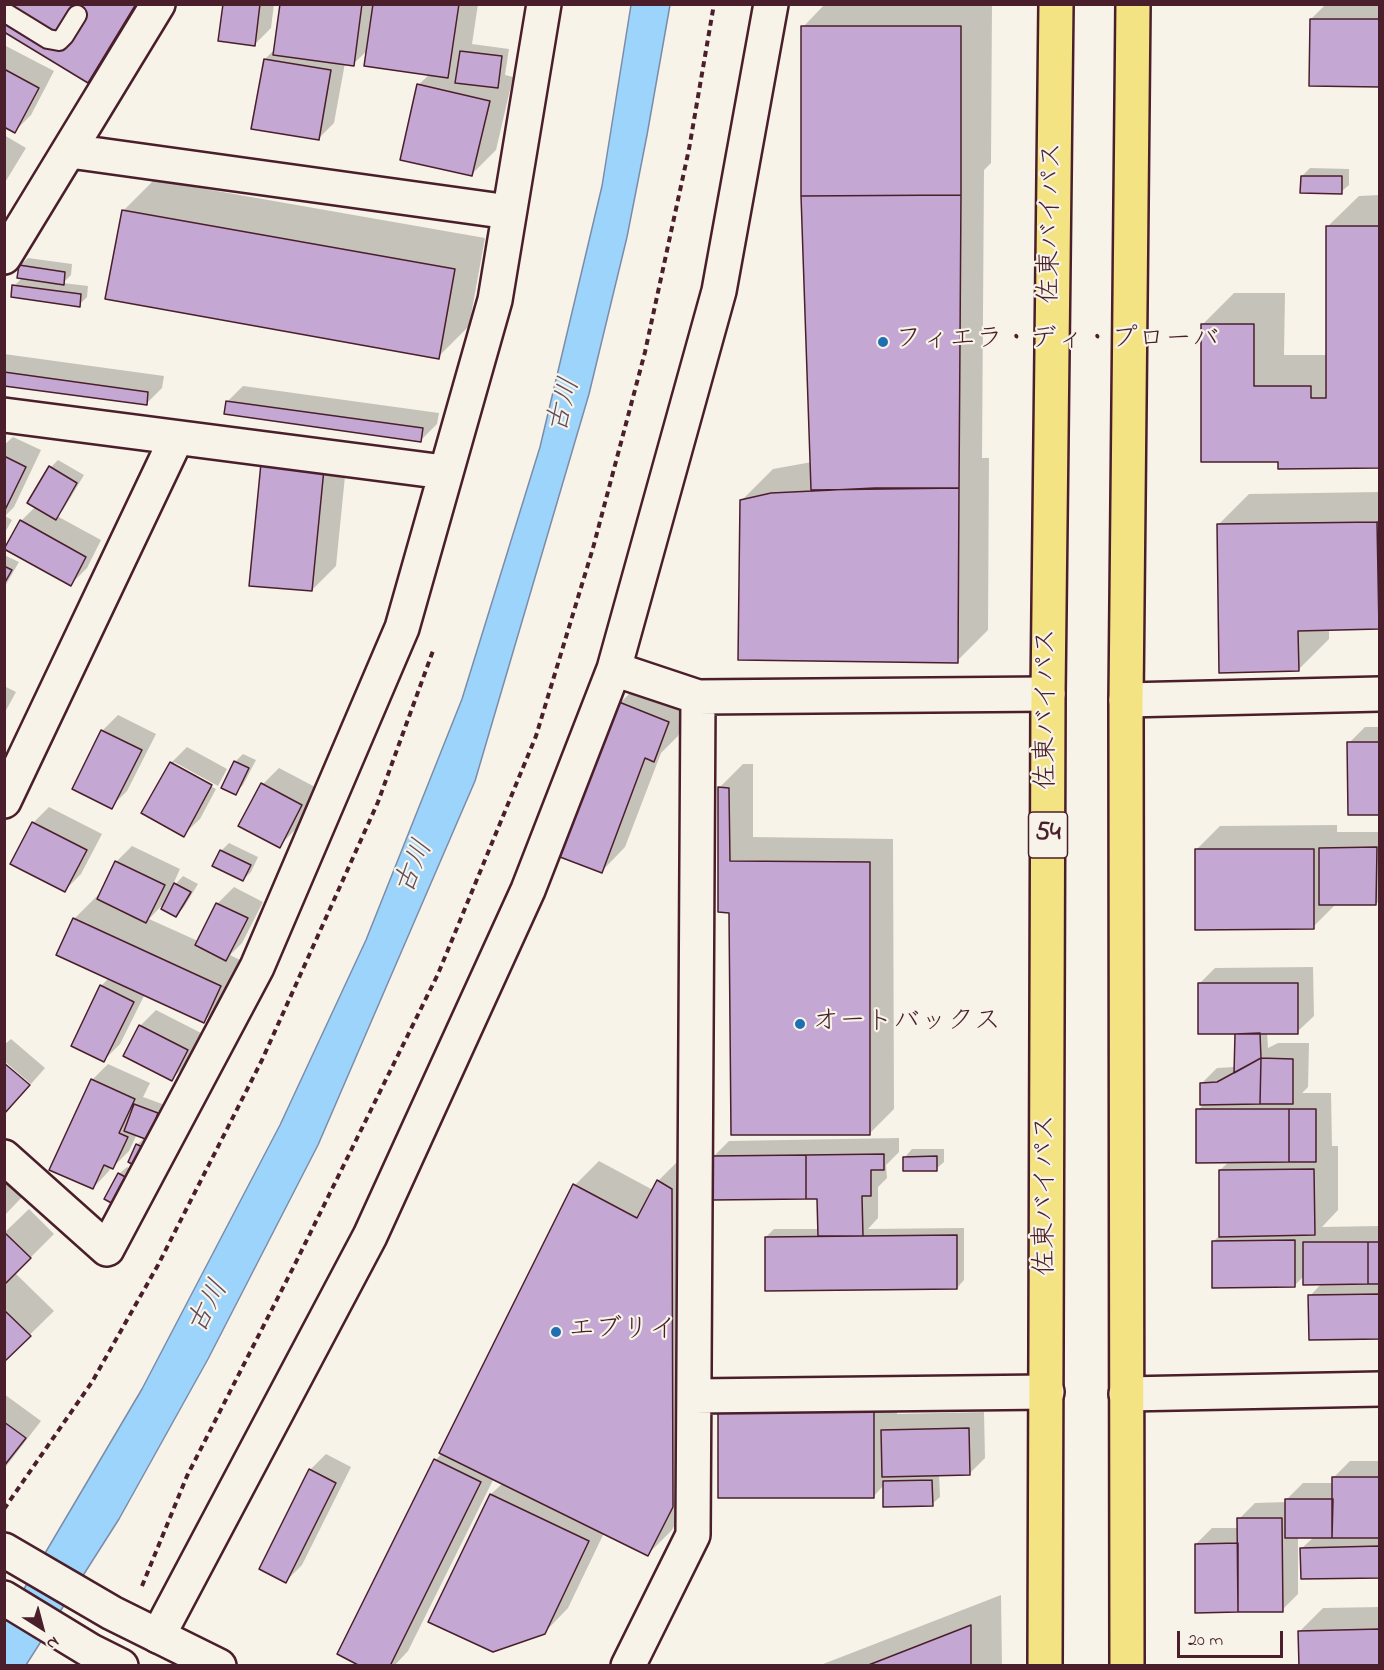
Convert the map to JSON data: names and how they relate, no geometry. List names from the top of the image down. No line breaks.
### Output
{"streets":{"highway":["佐東バイパス","54"]},"water":["古川"],"places":["フィエラ・ディ・プローバ","オートバックス","エブリイ"],"scale_bar":"20 m","north":"bottom right"}
